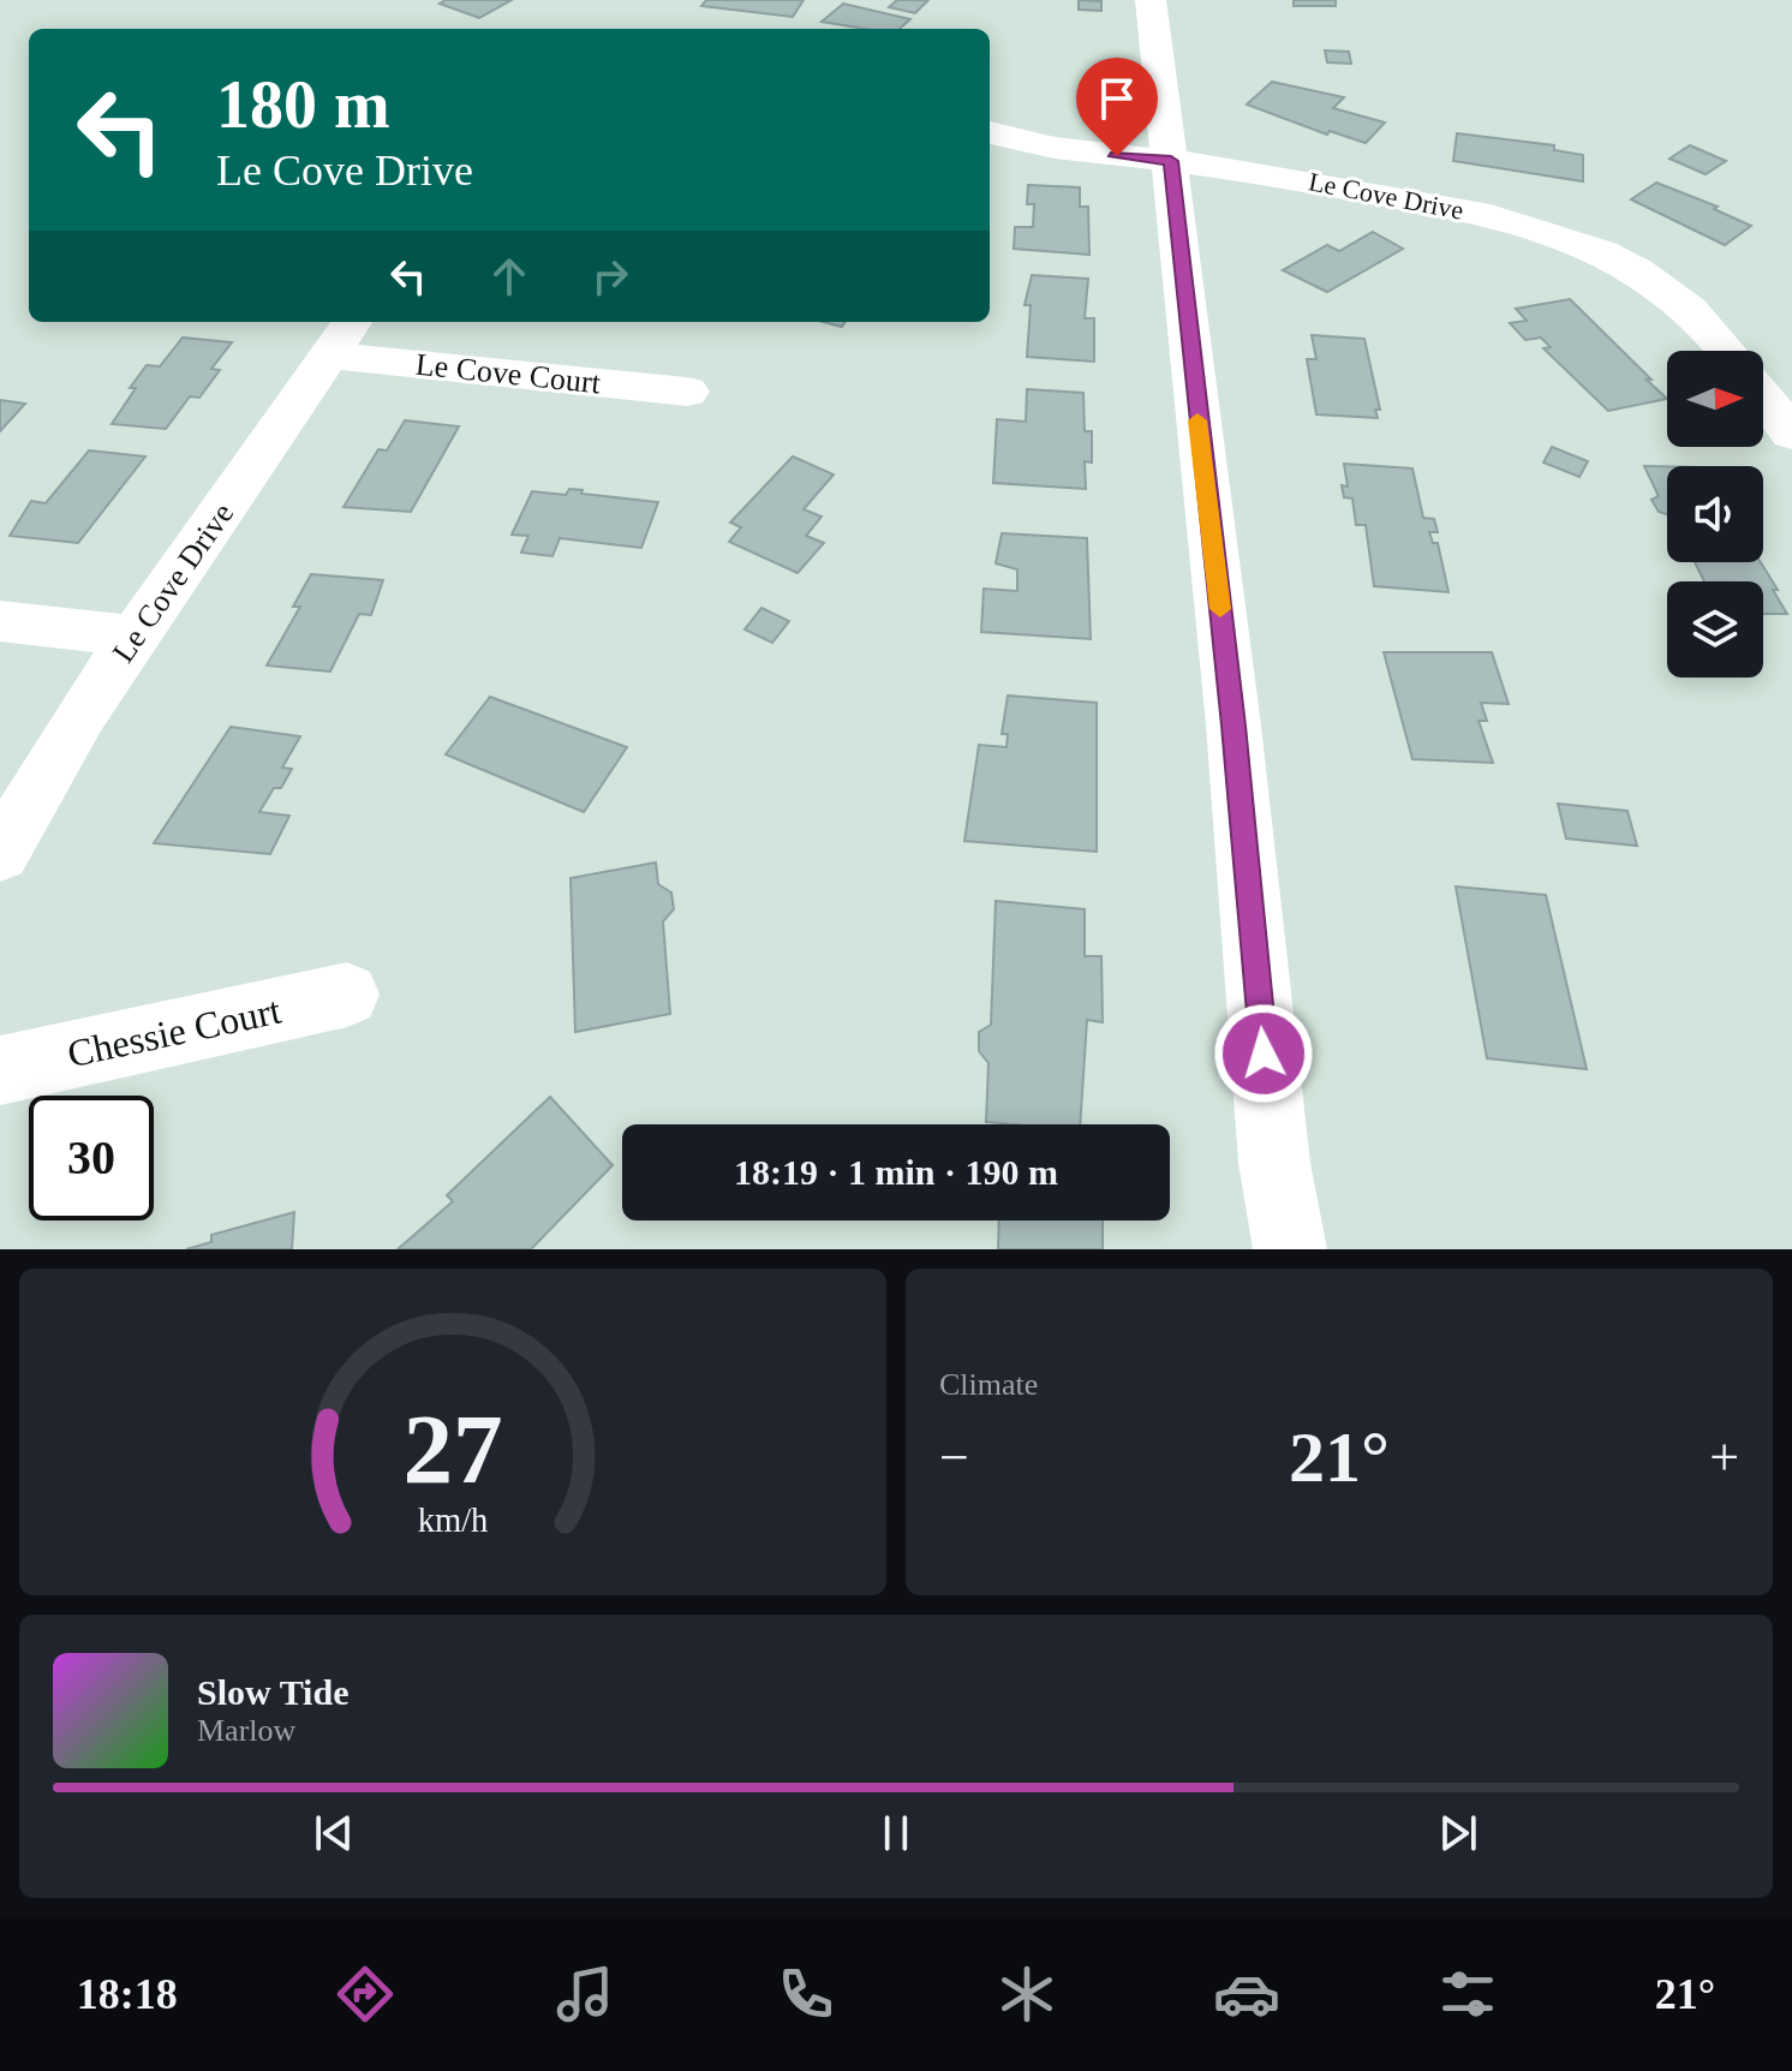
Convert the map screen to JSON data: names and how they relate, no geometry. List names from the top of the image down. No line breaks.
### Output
{"streets":{"street":["Le Cove Drive","Le Cove Court","Chessie Court"]},"crossings":[["Le Cove Drive","Le Cove Court"]],"north":"right","page":{"turn":["180 m","Le Cove Drive"],"limit":"30","trip":"18:19 · 1 min · 190 m","tile":"Climate","heat":["−","21°","+"],"song":["Slow Tide","Marlow"],"tabs":["18:18","21°"],"gauge":["27","km/h"]}}
